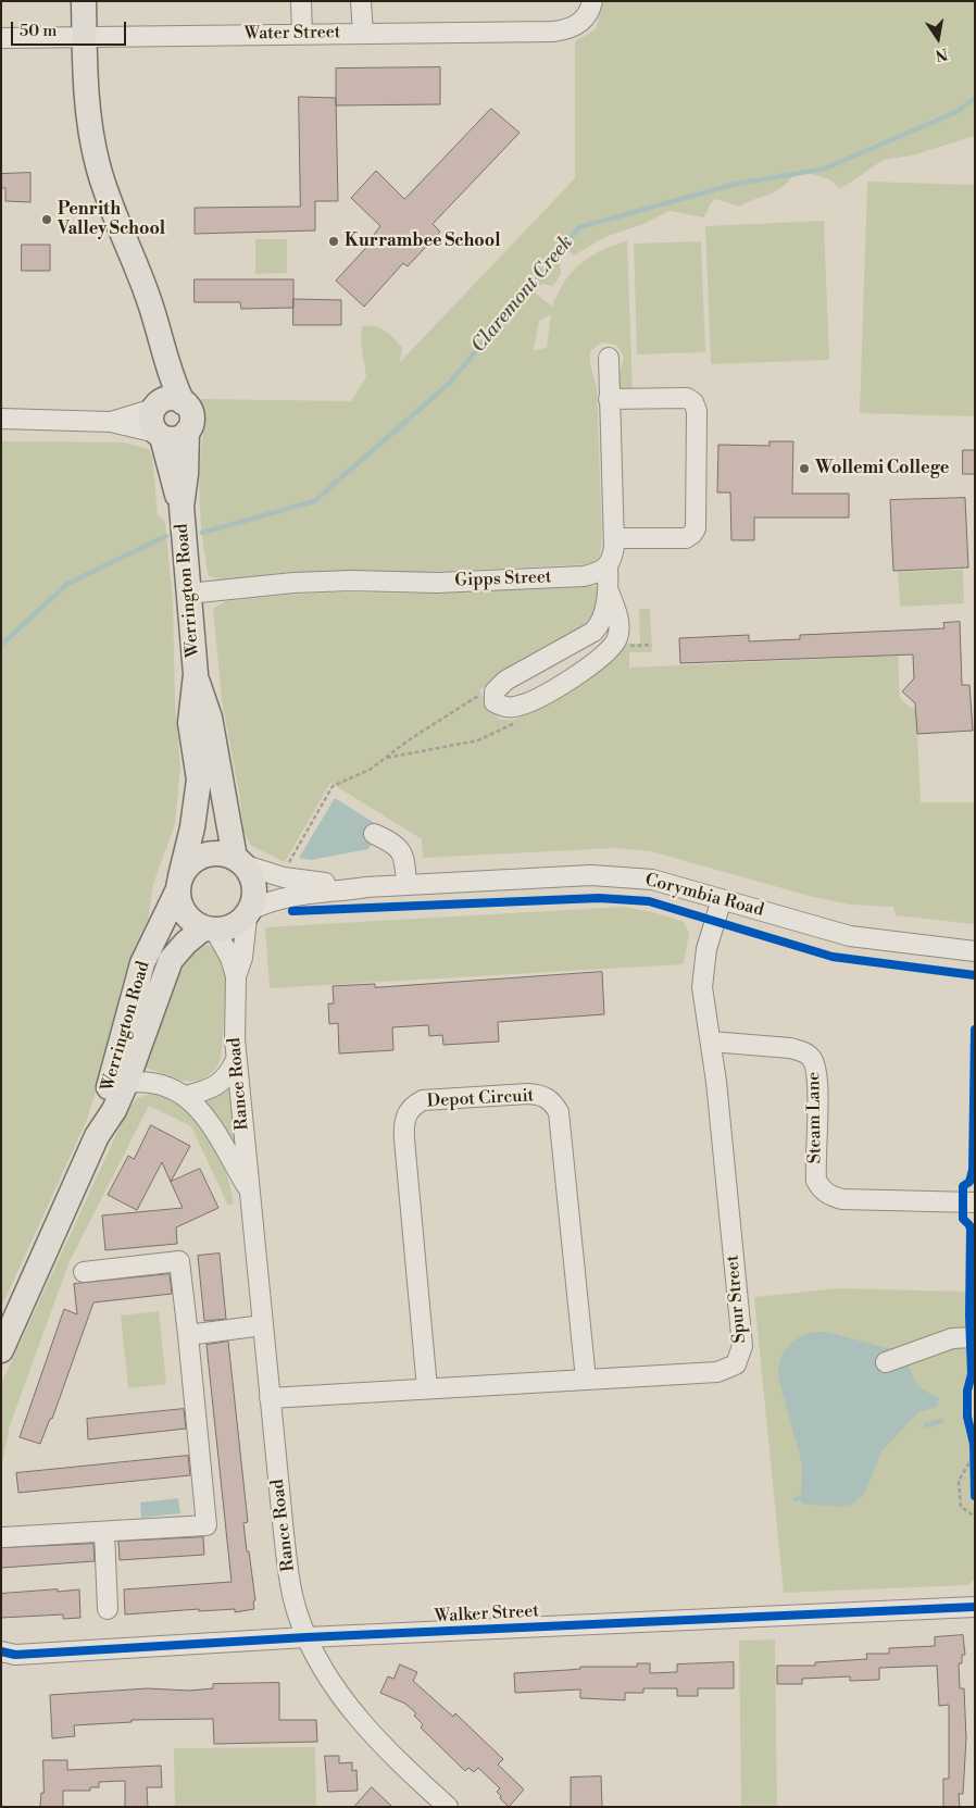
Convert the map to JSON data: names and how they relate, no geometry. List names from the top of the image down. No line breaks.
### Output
{"streets":{"main road":["Werrington Road"],"street":["Water Street","Gipps Street","Corymbia Road","Rance Road","Depot Circuit","Steam Lane","Spur Street","Walker Street"]},"crossings":[["Gipps Street","Werrington Road"],["Werrington Road","Corymbia Road"],["Werrington Road","Rance Road"],["Corymbia Road","Rance Road"],["Corymbia Road","Spur Street"],["Rance Road","Spur Street"],["Rance Road","Walker Street"],["Depot Circuit","Spur Street"],["Steam Lane","Spur Street"]],"water":["Claremont Creek"],"places":["Penrith Valley School","Kurrambee School","Wollemi College"],"scale_bar":"50 m","north":"bottom"}
